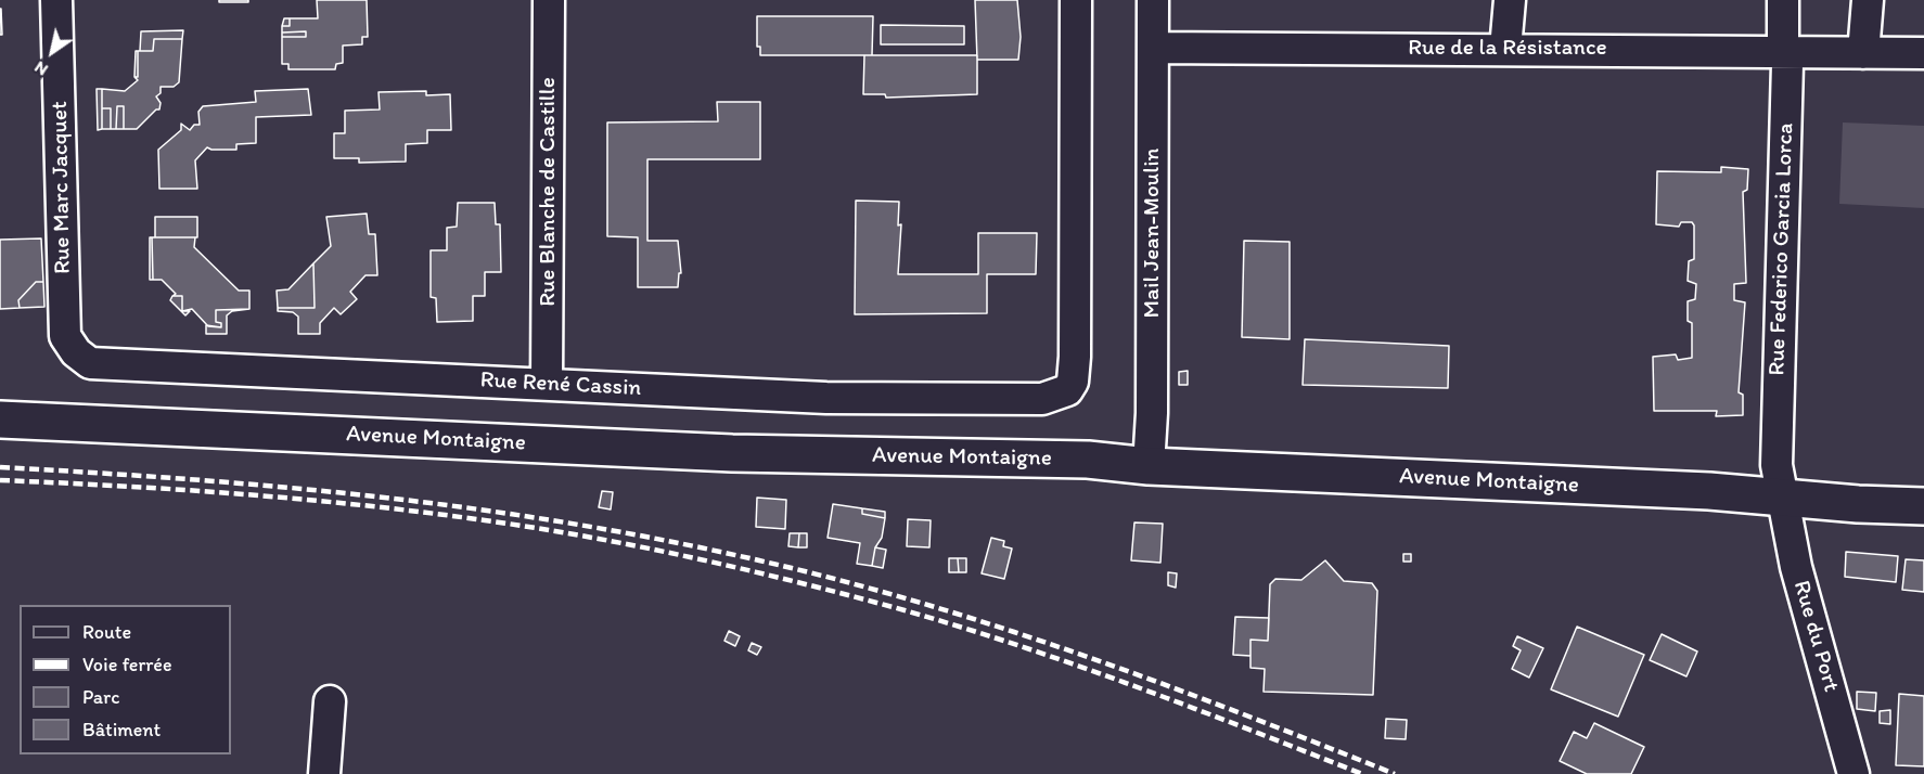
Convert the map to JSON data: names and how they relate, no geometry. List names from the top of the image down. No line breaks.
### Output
{"streets":{"main road":["Avenue Montaigne"],"street":["Rue de la Résistance","Rue Marc Jacquet","Rue Blanche de Castille","Mail Jean-Moulin","Rue Federico Garcia Lorca","Rue René Cassin","Rue du Port"]},"crossings":[["Rue de la Résistance","Mail Jean-Moulin"],["Rue de la Résistance","Rue Federico Garcia Lorca"],["Rue Marc Jacquet","Rue René Cassin"],["Rue Blanche de Castille","Rue René Cassin"],["Mail Jean-Moulin","Avenue Montaigne"],["Rue Federico Garcia Lorca","Avenue Montaigne"],["Rue Federico Garcia Lorca","Rue du Port"],["Avenue Montaigne","Rue du Port"]],"legend":["Route","Voie ferrée","Parc","Bâtiment"],"north":"bottom left"}
